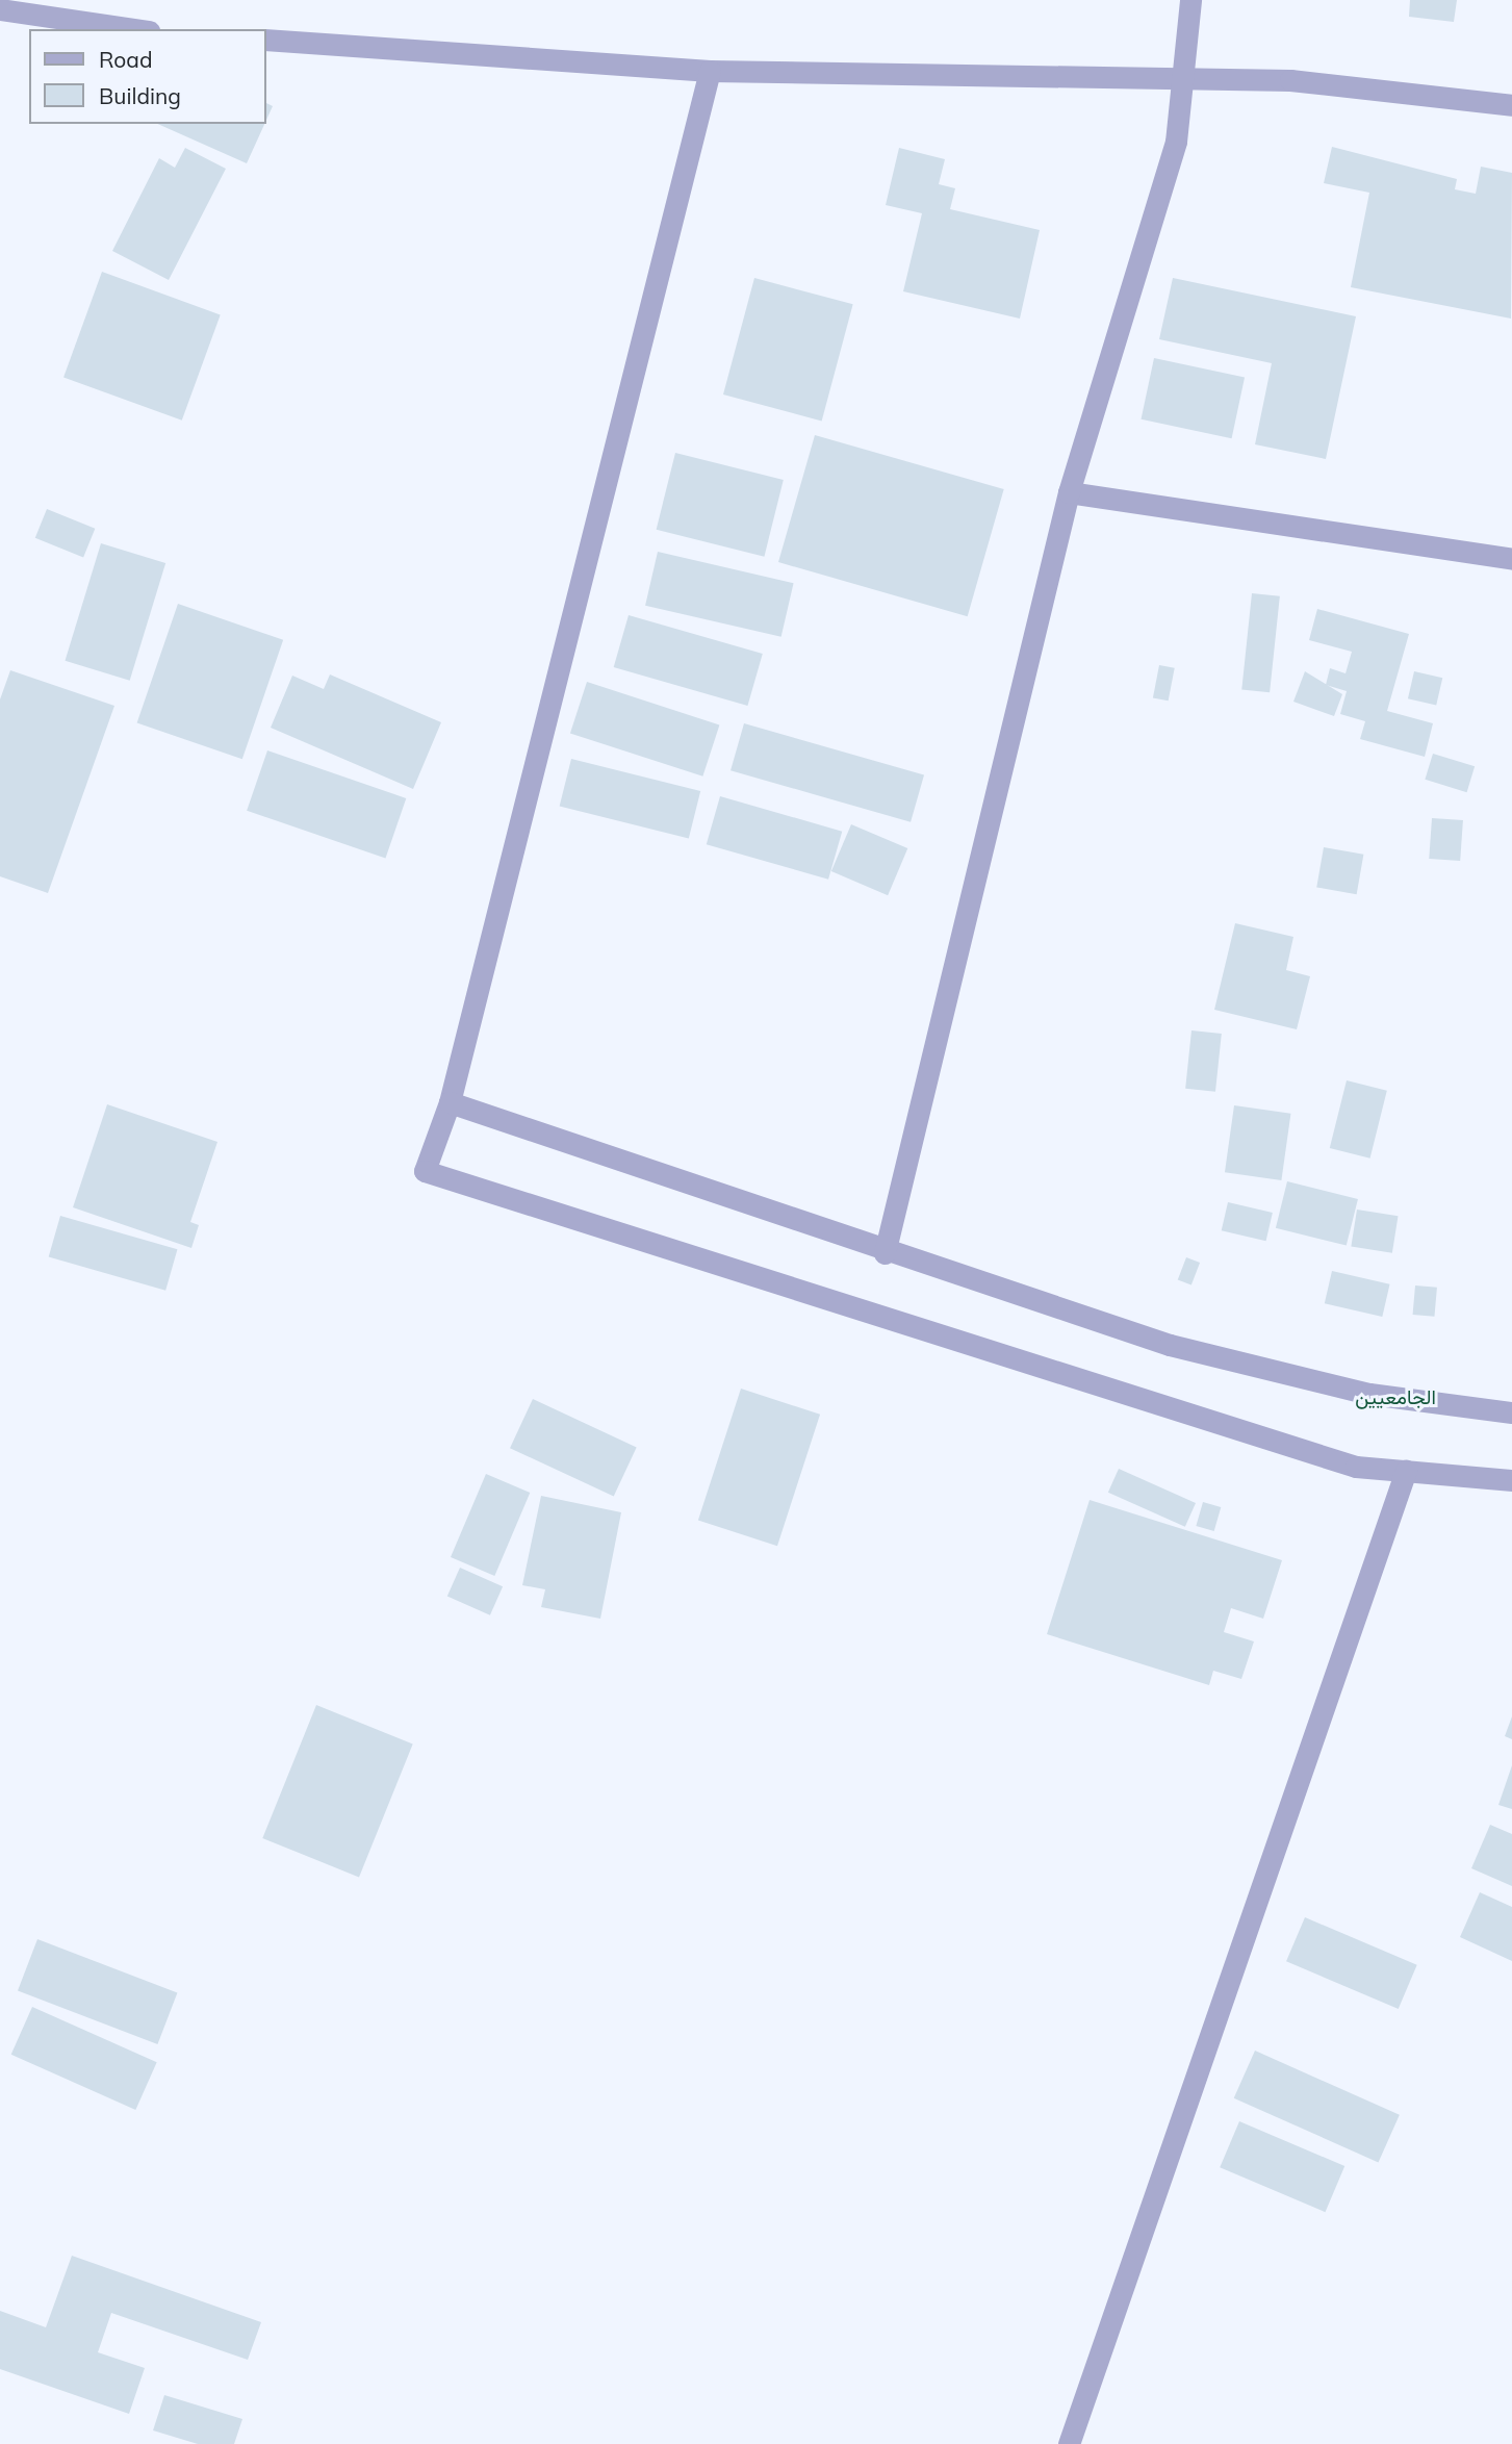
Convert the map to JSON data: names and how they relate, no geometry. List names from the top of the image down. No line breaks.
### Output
{"districts":["الجامعيين"],"legend":["Road","Building"]}
